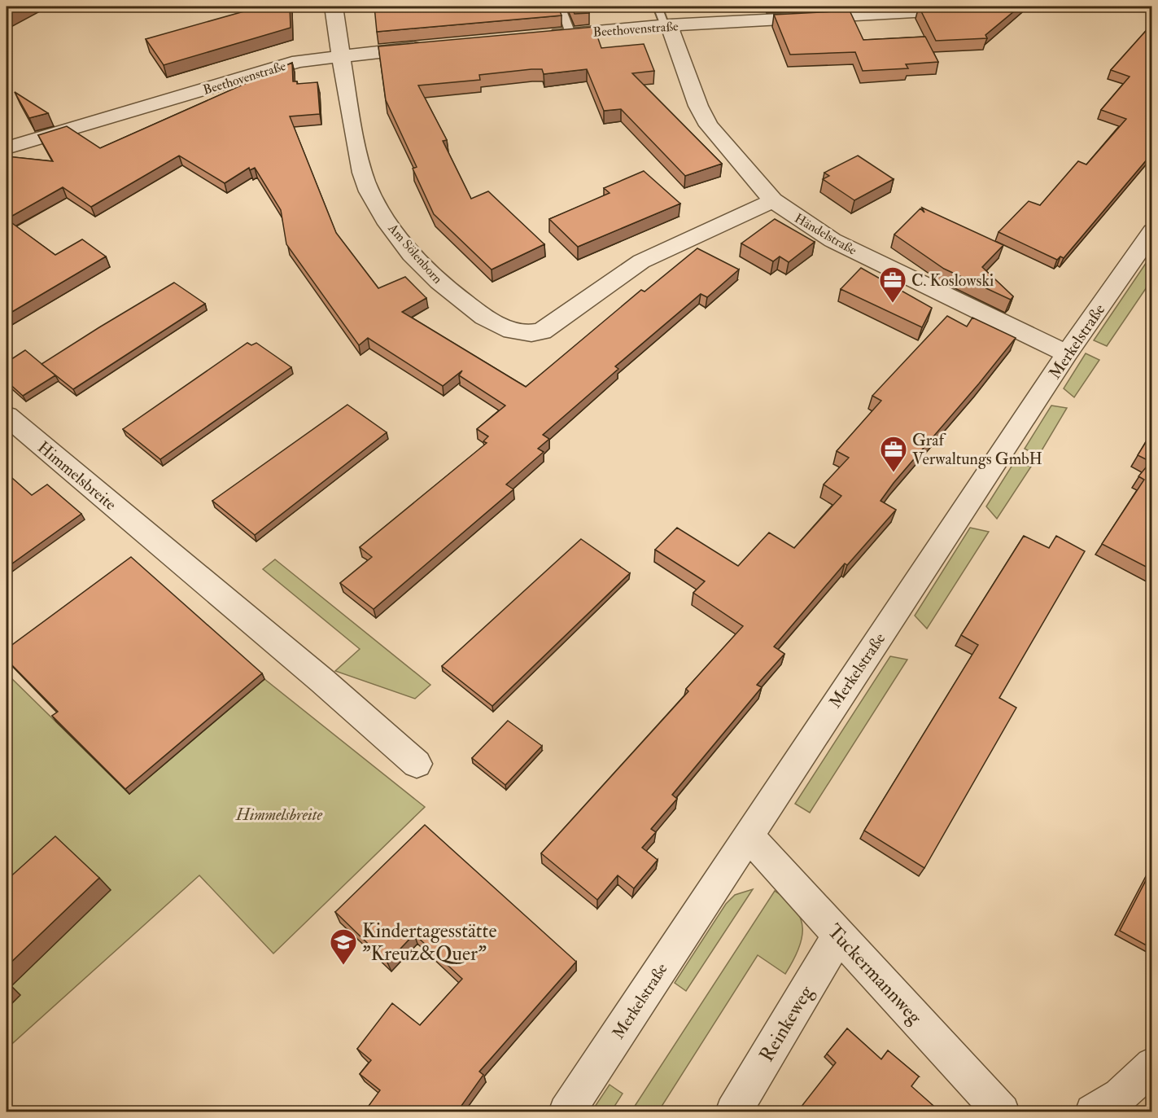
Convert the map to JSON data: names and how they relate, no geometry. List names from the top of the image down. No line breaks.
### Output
{"streets":{"street":["Beethovenstraße","Händelstraße","Am Sölenborn","Merkelstraße","Himmelsbreite","Tuckermannweg","Reinkeweg"]},"crossings":[["Beethovenstraße","Händelstraße"],["Beethovenstraße","Am Sölenborn"],["Händelstraße","Am Sölenborn"],["Händelstraße","Merkelstraße"],["Merkelstraße","Tuckermannweg"],["Tuckermannweg","Reinkeweg"]],"parks":["Himmelsbreite"],"places":{"office":["C. Koslowski","Graf Verwaltungs GmbH"],"school or university":["Kindertagesstätte \"Kreuz&Quer\""]}}
